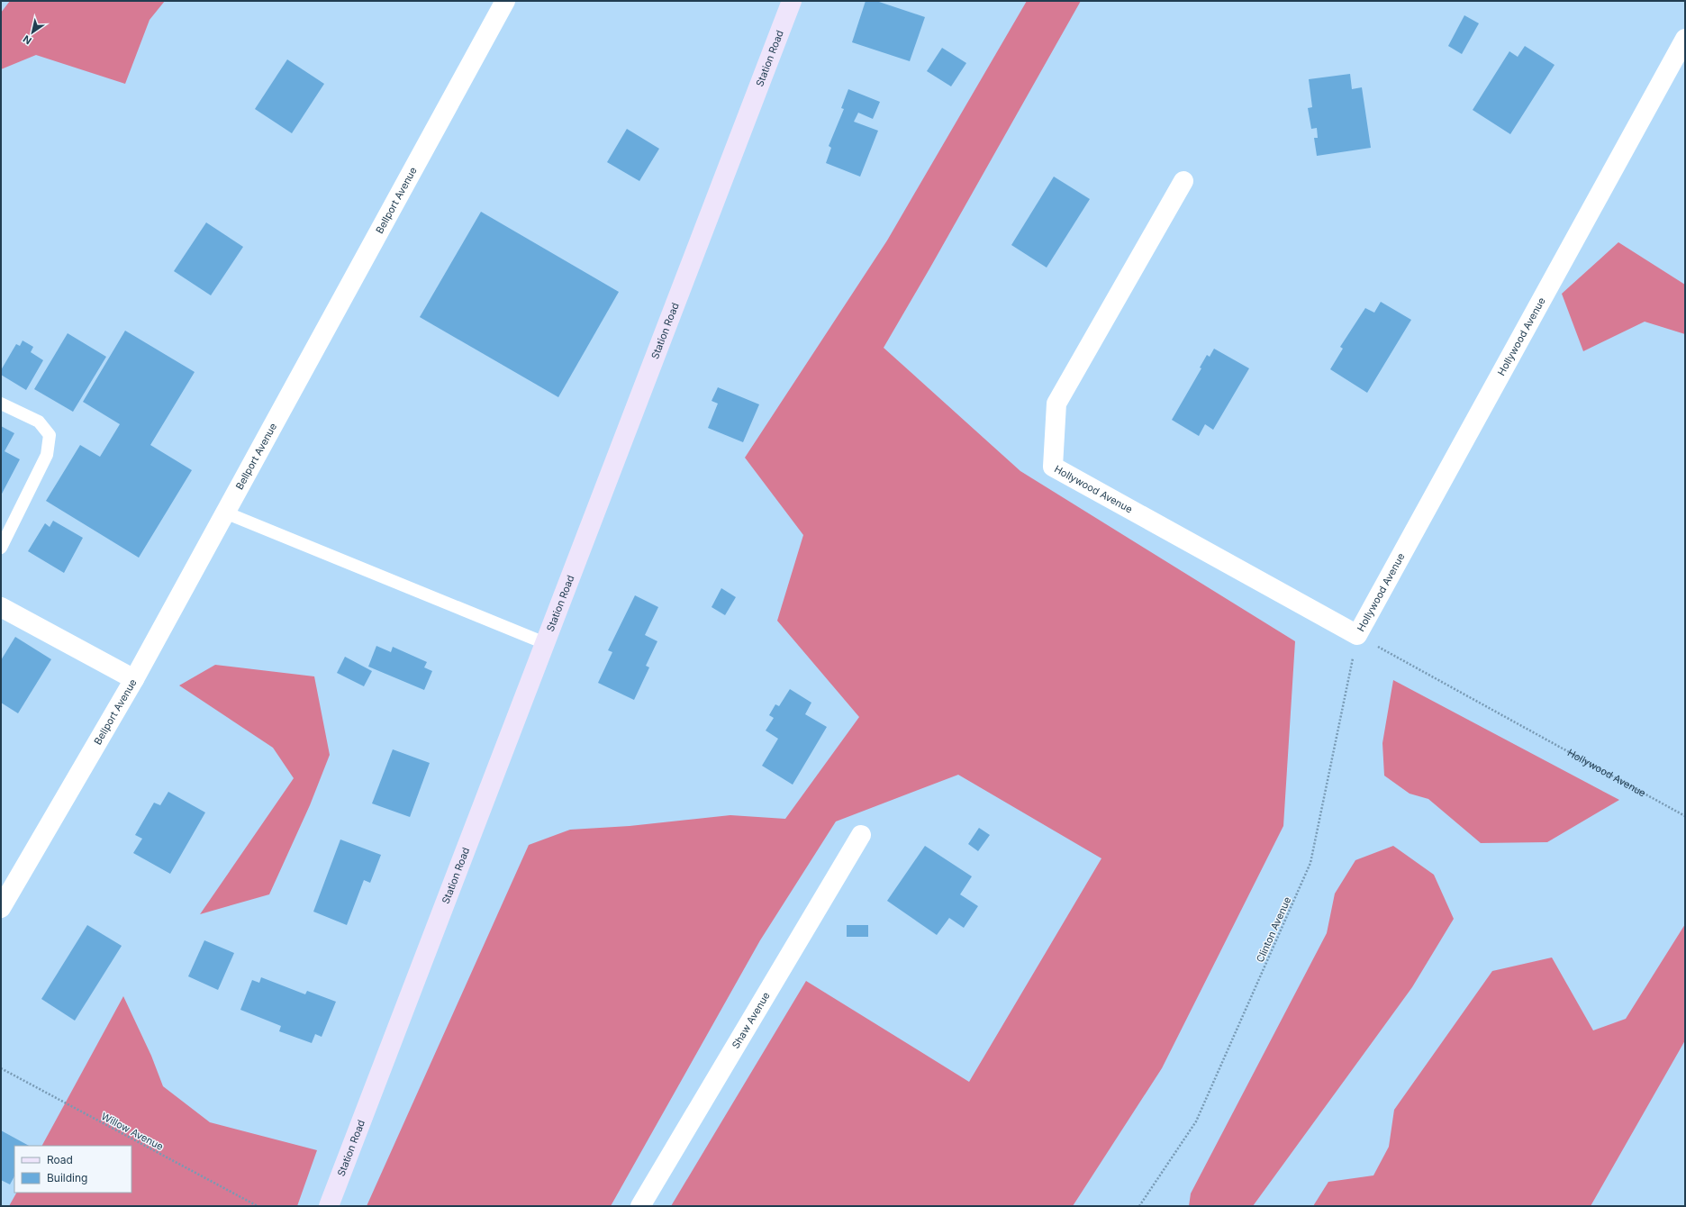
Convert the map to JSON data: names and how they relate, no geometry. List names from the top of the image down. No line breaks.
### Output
{"streets":{"main road":["Station Road"],"street":["Bellport Avenue","Hollywood Avenue","Shaw Avenue"],"path":["Clinton Avenue","Willow Avenue"]},"crossings":[["Hollywood Avenue","Clinton Avenue"]],"legend":["Road","Building"],"north":"bottom left"}
